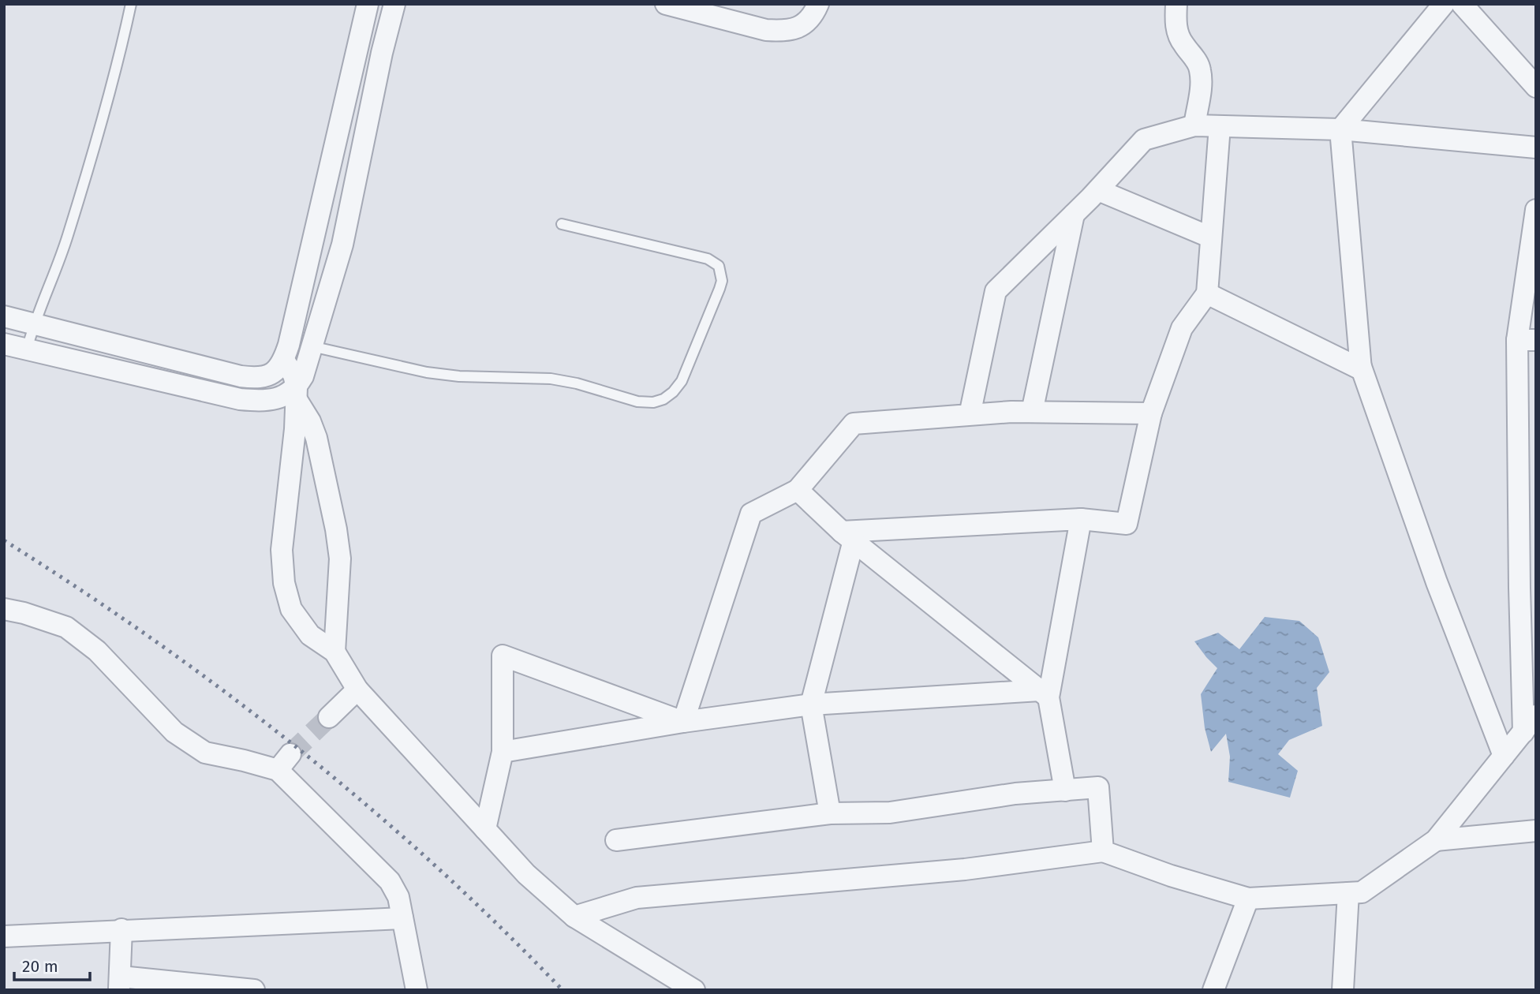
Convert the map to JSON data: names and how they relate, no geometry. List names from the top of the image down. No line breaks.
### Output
{"scale_bar":"20 m"}
